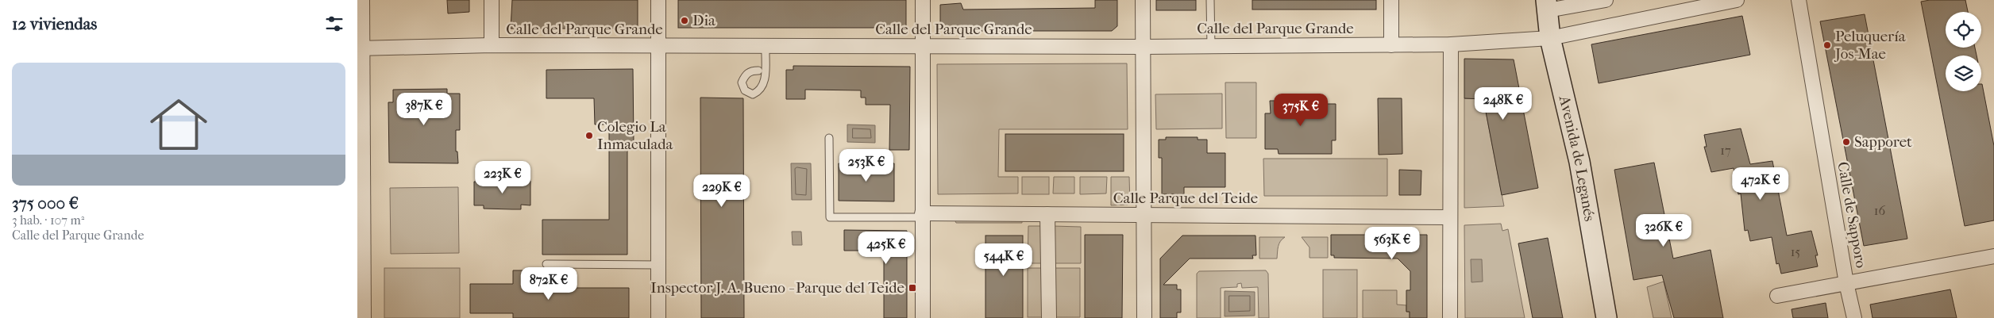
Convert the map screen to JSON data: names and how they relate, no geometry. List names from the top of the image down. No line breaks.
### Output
{"streets":{"street":["Calle del Parque Grande","Avenida de Leganés","Calle Parque del Teide","Calle de Sapporo"]},"crossings":[["Calle del Parque Grande","Avenida de Leganés"]],"places":{"other":["Dia","Peluquería Jos-Mae","Colegio La Inmaculada","Sapporet"],"transit":["Inspector J. A. Bueno - Parque del Teide"]},"house_numbers":["17","16","15"],"page":{"heading":"12 viviendas","list":[{"name":"375 000 €","note":"3 hab. · 107 m² · Calle del Parque Grande"}],"price":["248K €","387K €","375K €","253K €","223K €","472K €","229K €","326K €","563K €","425K €","544K €","872K €"]}}
